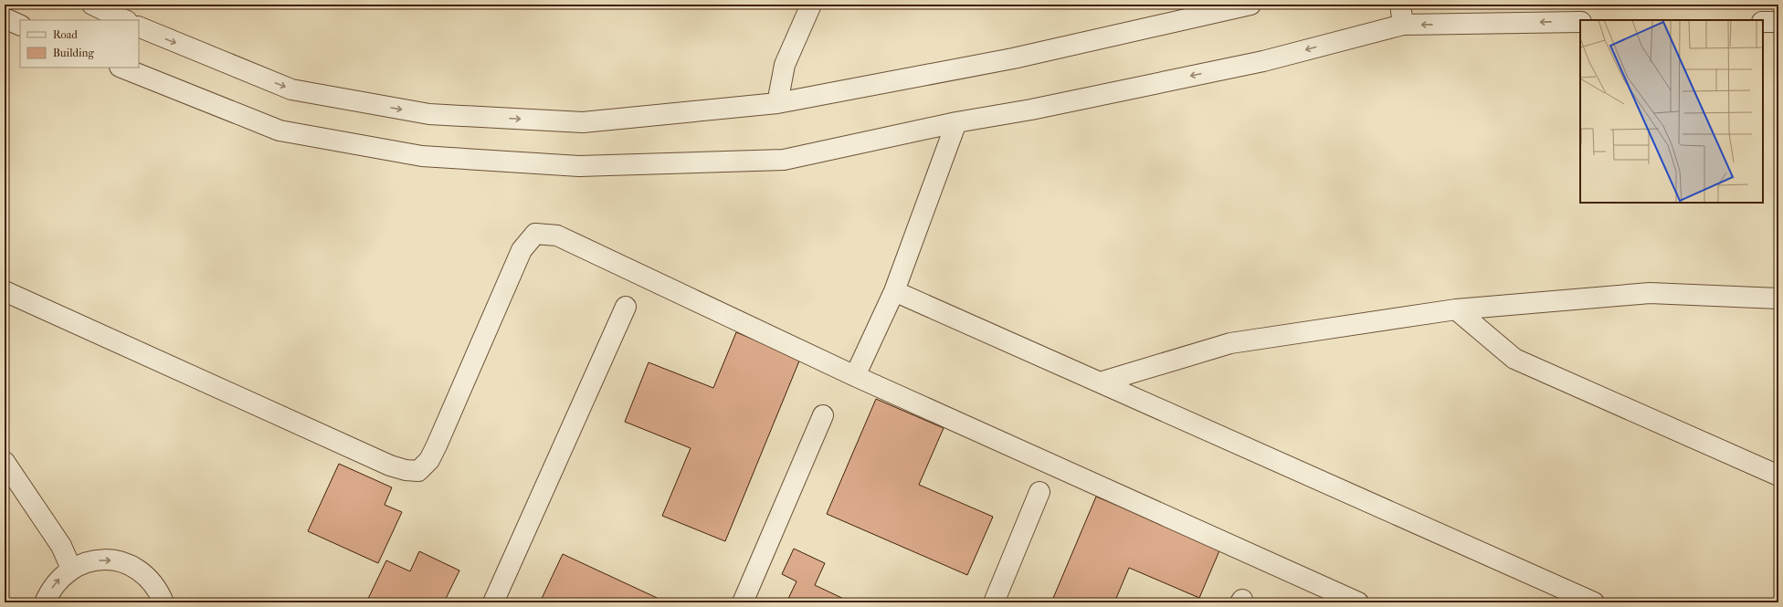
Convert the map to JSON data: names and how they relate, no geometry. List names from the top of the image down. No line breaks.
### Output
{"legend":["Road","Building"]}
